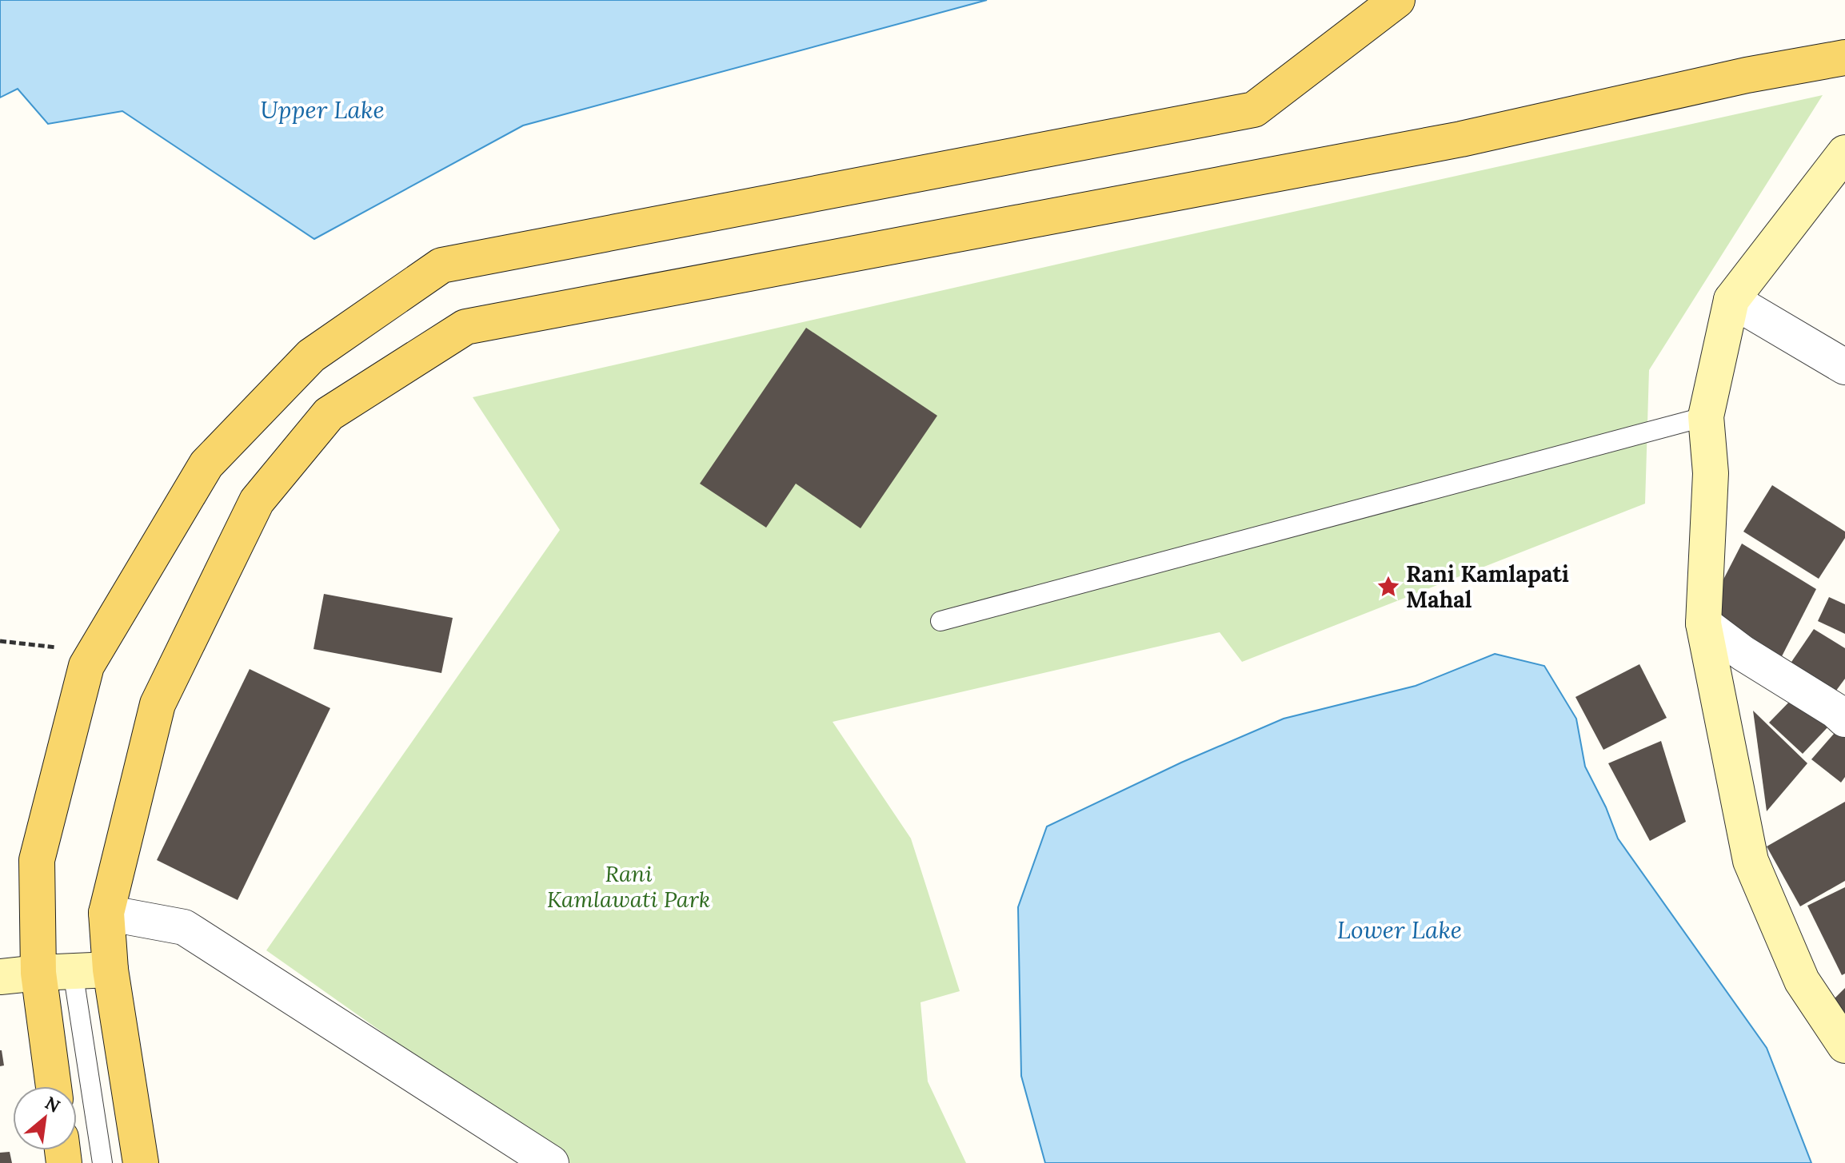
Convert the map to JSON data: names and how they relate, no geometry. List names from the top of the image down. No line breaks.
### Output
{"water":["Upper Lake","Lower Lake"],"parks":["Rani Kamlawati Park"],"places":{"place":["Rani Kamlapati Mahal"]},"north":"top right"}
